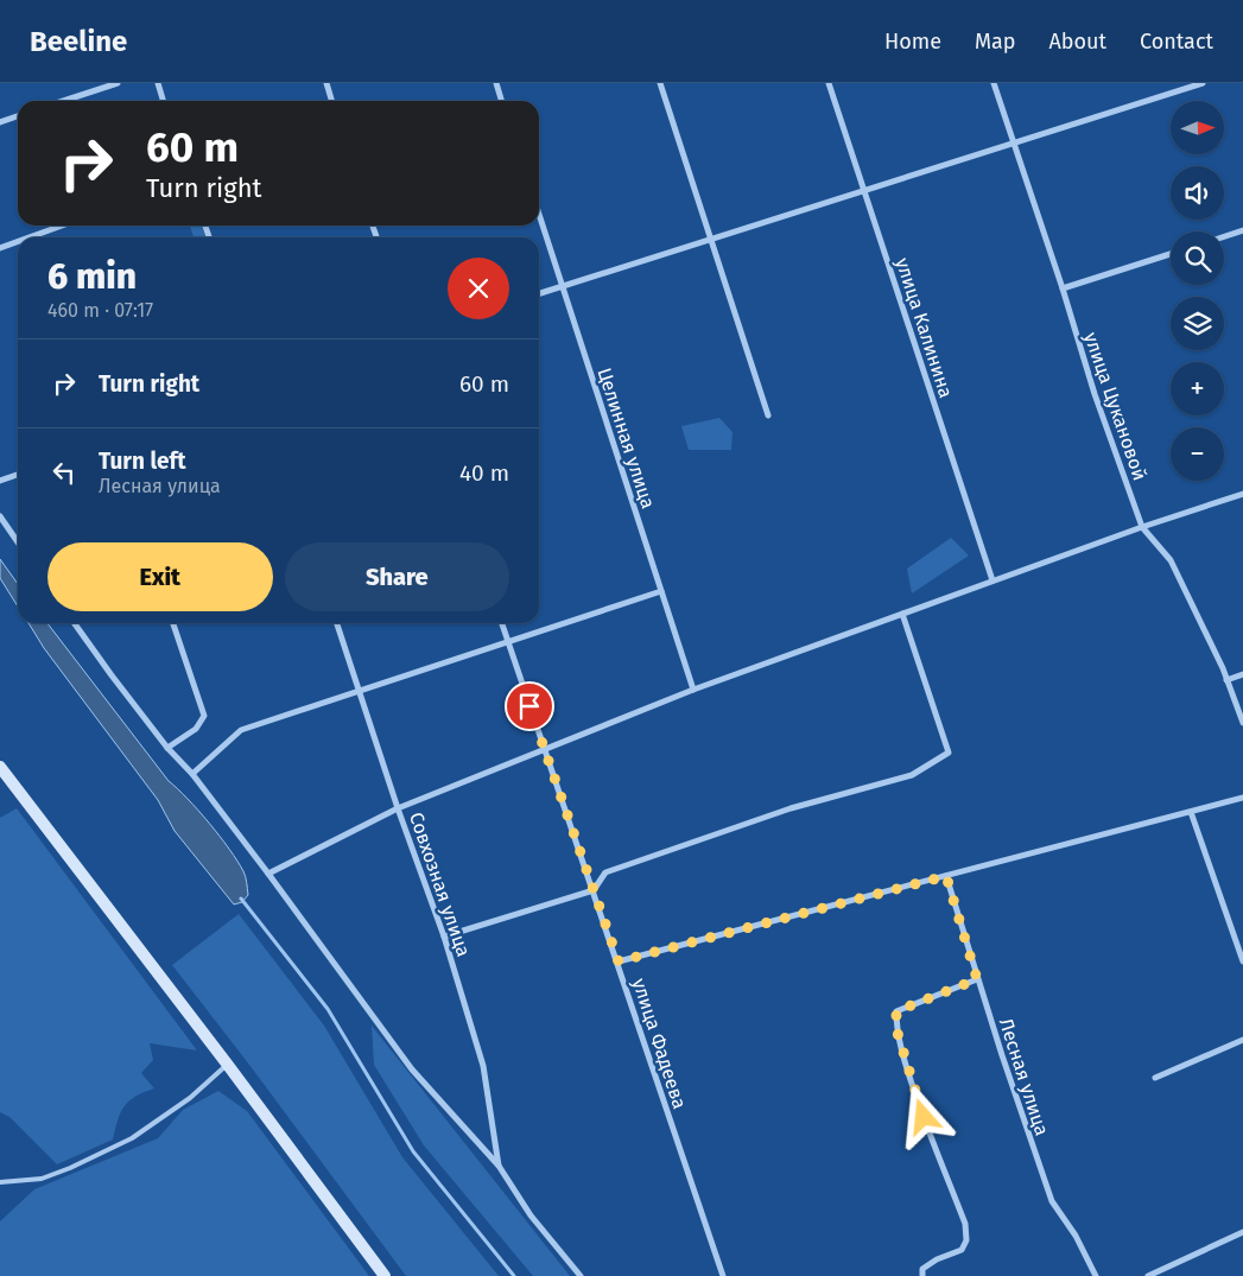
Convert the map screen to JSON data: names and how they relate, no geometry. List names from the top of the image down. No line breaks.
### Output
{"streets":{"street":["улица Калинина","улица Цукановой","Целинная улица","Совхозная улица","улица Фадеева","Лесная улица"]},"north":"right","page":{"header":"Beeline","nav":["Home","Map","About","Contact"],"map_buttons":["+","−"],"turn":["60 m","Turn right"],"heading":["6 min","460 m · 07:17"],"list":[{"name":"Turn right","value":"60 m"},{"name":"Turn left","note":"Лесная улица","value":"40 m"}],"buttons":["Exit","Share"]}}
